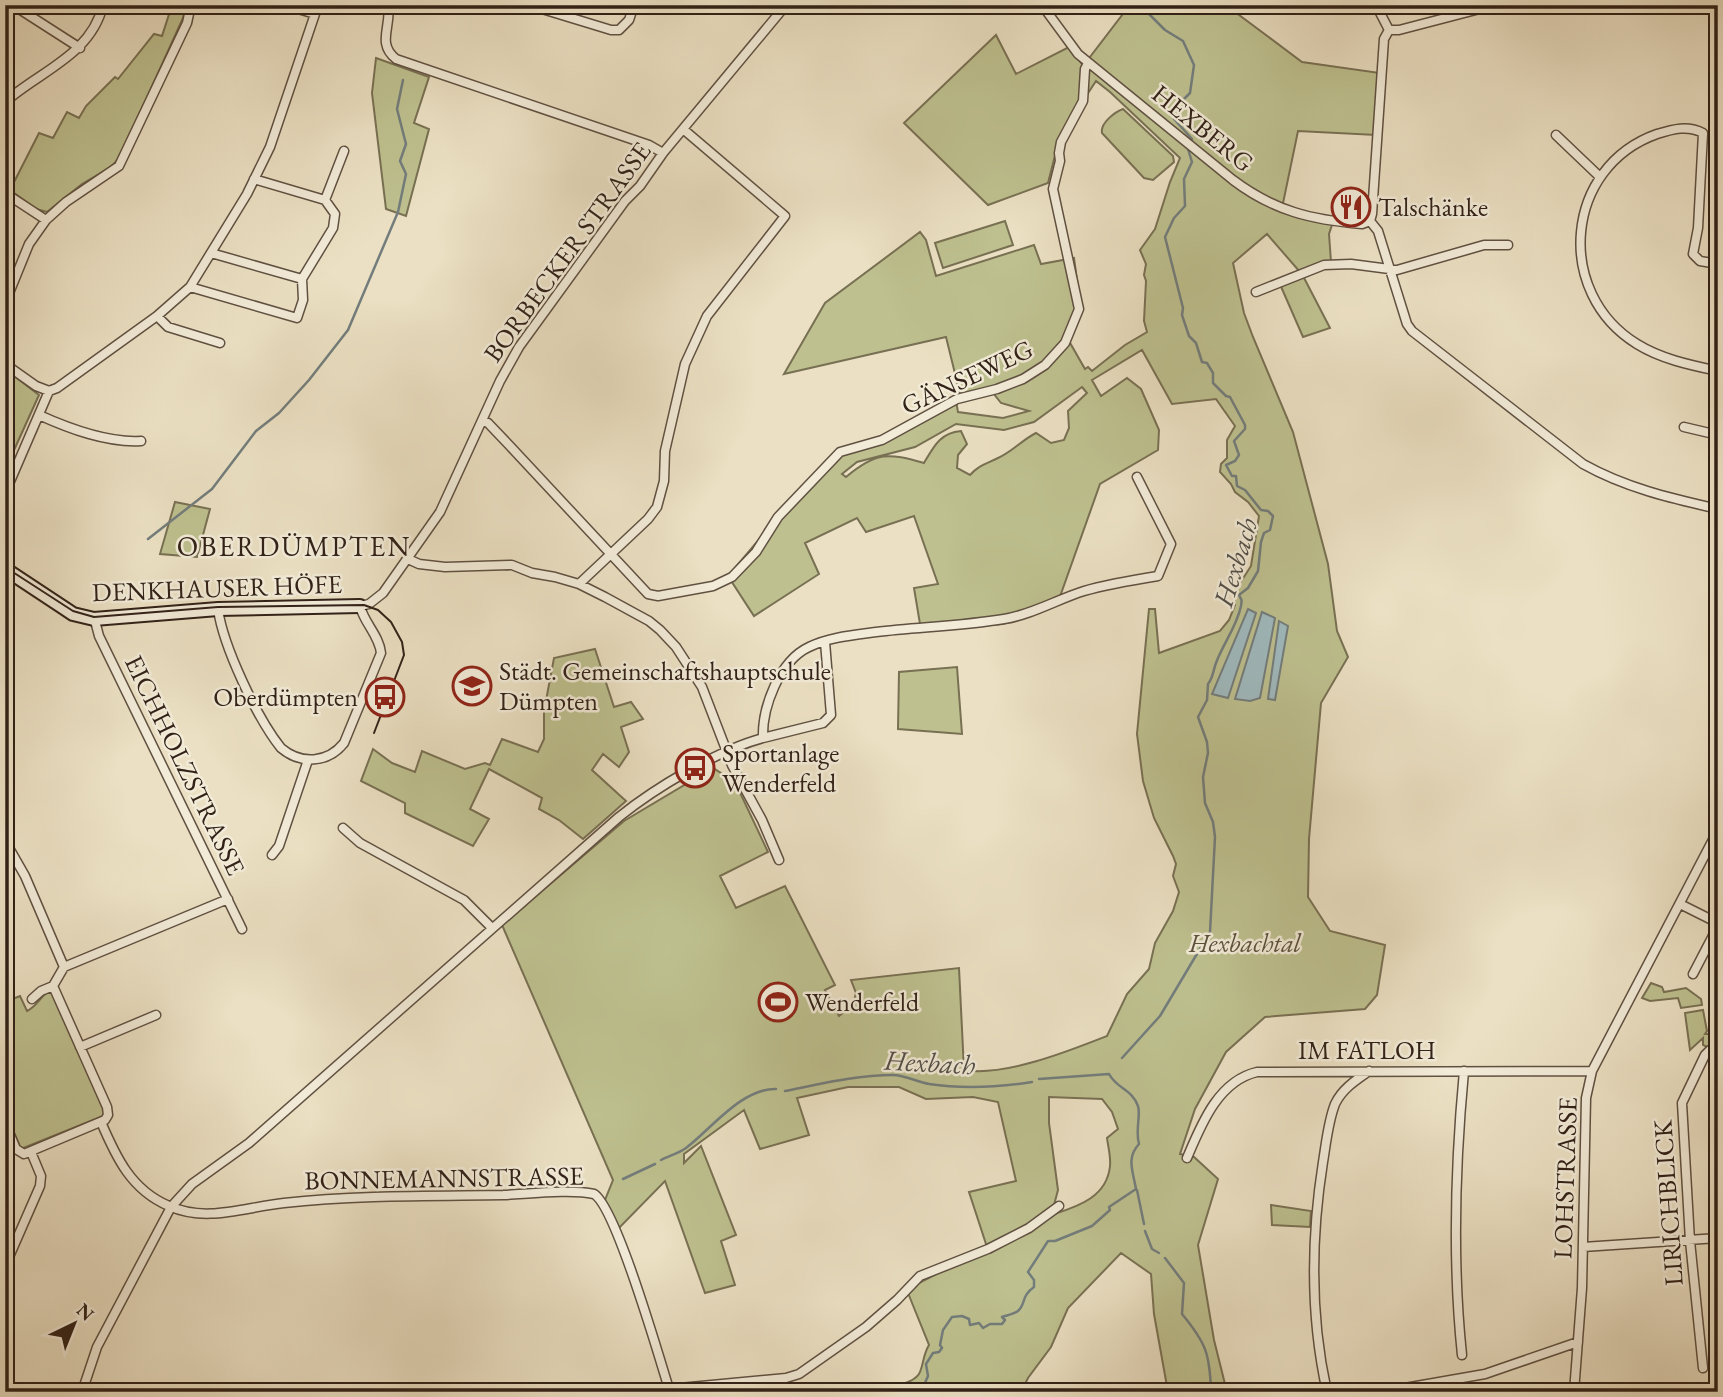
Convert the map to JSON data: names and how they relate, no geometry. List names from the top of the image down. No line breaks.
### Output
{"streets":{"street":["HEXBERG","BORBECKER STRASSE","GÄNSEWEG","DENKHAUSER HÖFE","EICHHOLZSTRASSE","IM FATLOH","BONNEMANNSTRASSE","LOHSTRASSE","LIRICHBLICK"]},"crossings":[["HEXBERG","GÄNSEWEG"],["BORBECKER STRASSE","DENKHAUSER HÖFE"],["DENKHAUSER HÖFE","EICHHOLZSTRASSE"],["IM FATLOH","LOHSTRASSE"]],"districts":["OBERDÜMPTEN"],"water":["Hexbach"],"parks":["Hexbachtal"],"places":{"restaurant":["Talschänke"],"school or university":["Städt. Gemeinschaftshauptschule Dümpten"],"bus stop":["Oberdümpten","Sportanlage Wenderfeld"],"sports":["Wenderfeld"]},"north":"top right"}
